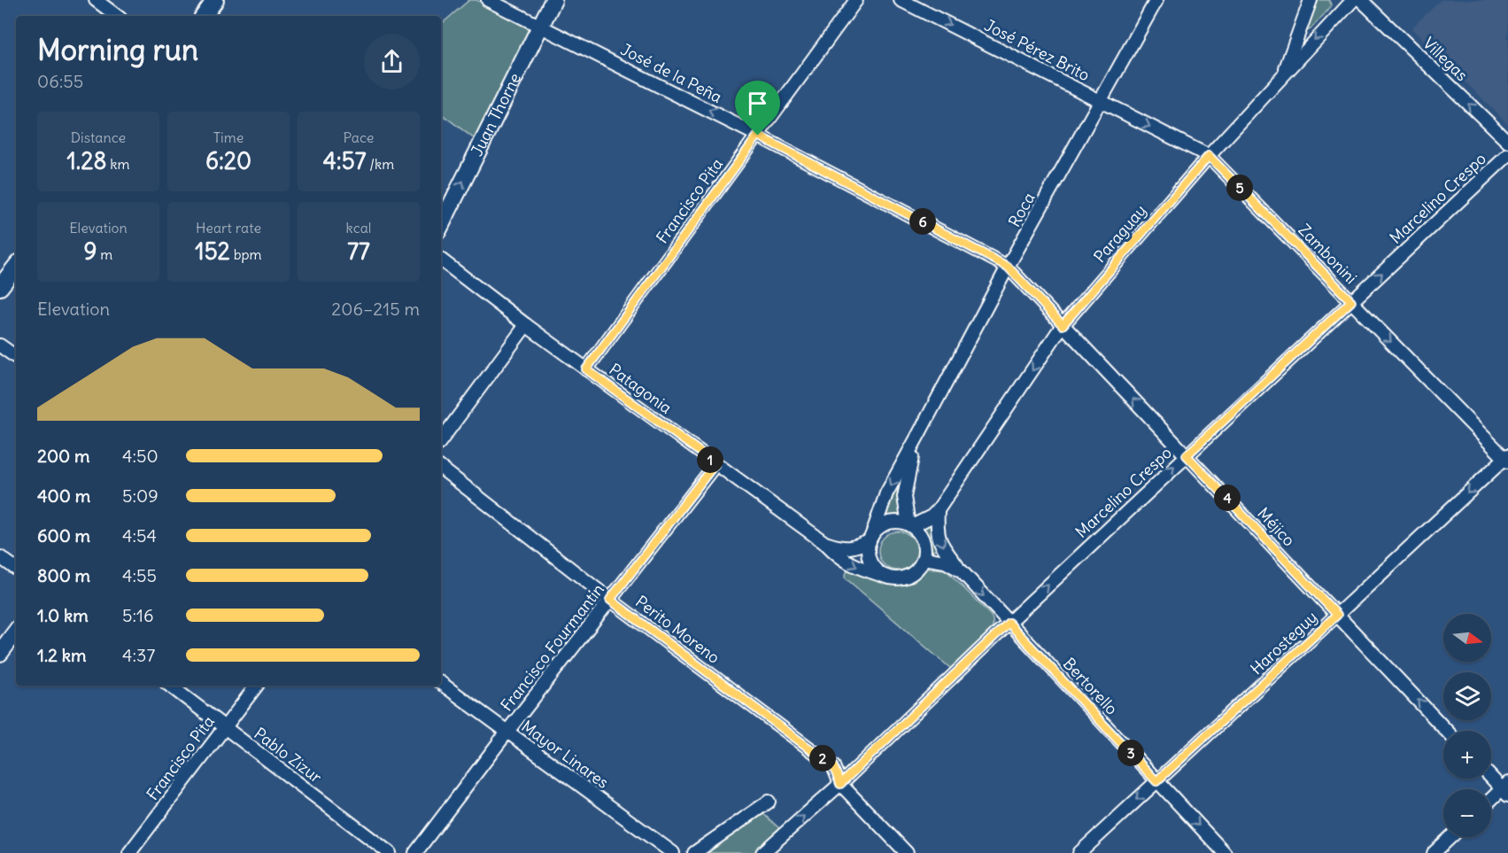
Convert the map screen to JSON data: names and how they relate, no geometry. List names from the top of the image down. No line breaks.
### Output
{"streets":{"street":["José Pérez Brito","Villegas","José de la Peña","Juan Thorne","Marcelino Crespo","Francisco Pita","Roca","Paraguay","Zambonini","Patagonia","Méjico","Perito Moreno","Harosteguy","Francisco Fourmantin","Bertorello","Mayor Linares","Pablo Zizur"]},"crossings":[["José Pérez Brito","Roca"],["José Pérez Brito","Zambonini"],["José de la Peña","Juan Thorne"],["José de la Peña","Francisco Pita"],["José de la Peña","Roca"],["José de la Peña","Méjico"],["Marcelino Crespo","Zambonini"],["Marcelino Crespo","Méjico"],["Marcelino Crespo","Perito Moreno"],["Marcelino Crespo","Bertorello"],["Francisco Pita","Patagonia"],["Francisco Pita","Pablo Zizur"],["Roca","Zambonini"],["Roca","Méjico"],["Paraguay","Zambonini"],["Paraguay","Patagonia"],["Paraguay","Méjico"],["Paraguay","Bertorello"],["Zambonini","Harosteguy"],["Patagonia","Francisco Fourmantin"],["Patagonia","Bertorello"],["Méjico","Harosteguy"],["Perito Moreno","Francisco Fourmantin"],["Harosteguy","Bertorello"],["Francisco Fourmantin","Mayor Linares"]],"one_way":["José Pérez Brito","Villegas","José de la Peña","Juan Thorne","Marcelino Crespo","Zambonini","Méjico","Harosteguy","Bertorello"],"north":"right","page":{"heading":["Morning run","06:55"],"stats":[["Distance","1.28 km"],["Time","6:20"],["Pace","4:57 /km"],["Elevation","9 m"],["Heart rate","152 bpm"],["kcal","77"]],"pins":["5","6","1","4","3","2"],"chart":["Elevation","206–215 m"],"list":[{"name":"200 m","note":"4:50"},{"name":"400 m","note":"5:09"},{"name":"600 m","note":"4:54"},{"name":"800 m","note":"4:55"},{"name":"1.0 km","note":"5:16"},{"name":"1.2 km","note":"4:37"}],"map_buttons":["+","−"]}}
